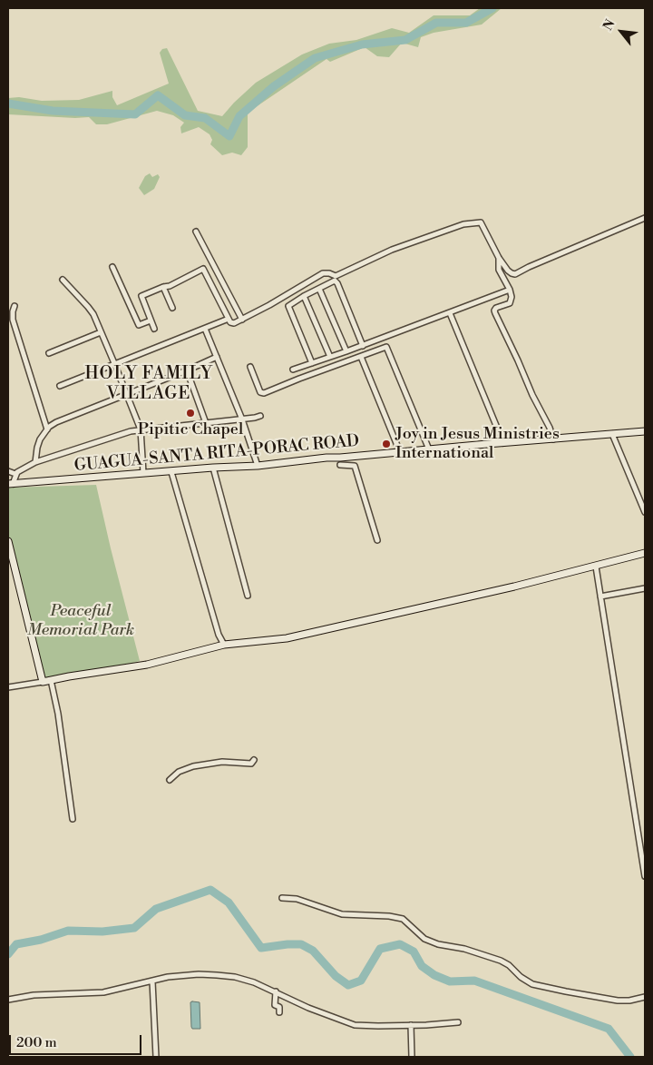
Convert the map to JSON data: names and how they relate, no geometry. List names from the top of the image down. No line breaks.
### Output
{"streets":{"street":["GUAGUA-SANTA RITA-PORAC ROAD"]},"districts":["HOLY FAMILY VILLAGE"],"parks":["Peaceful Memorial Park"],"places":["Pipitic Chapel","Joy in Jesus Ministries International"],"scale_bar":"200 m","north":"top left"}
